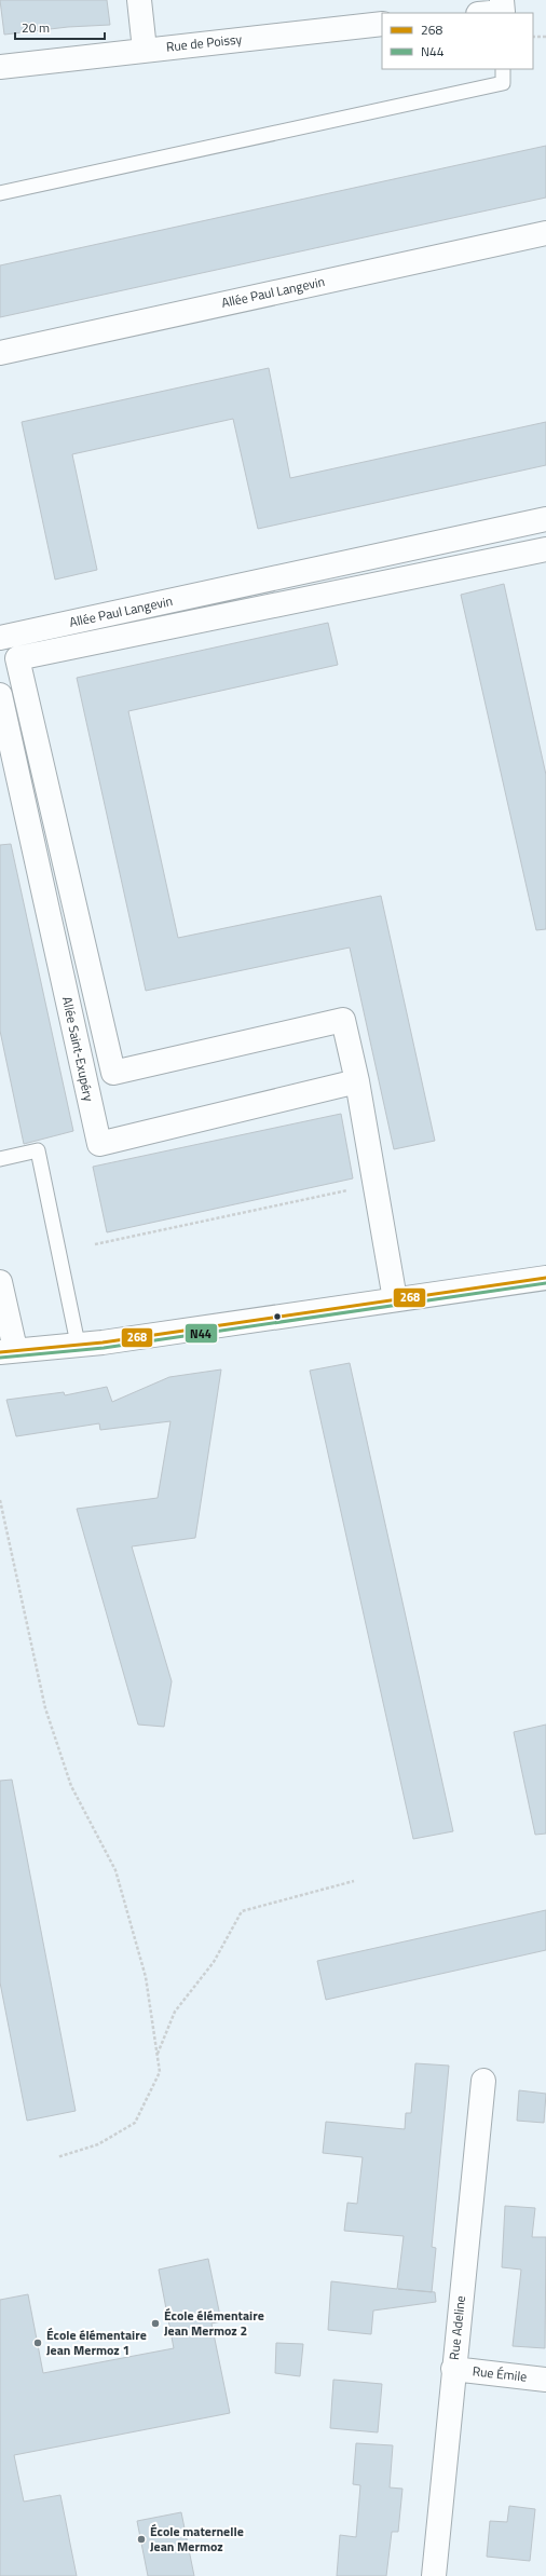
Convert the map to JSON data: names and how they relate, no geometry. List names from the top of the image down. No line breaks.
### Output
{"streets":{"street":["Rue de Poissy","Allée Paul Langevin","Allée Saint-Exupéry","Rue Adeline","Rue Émile"]},"crossings":[["Allée Paul Langevin","Allée Saint-Exupéry"],["Rue Adeline","Rue Émile"]],"places":["École élémentaire Jean Mermoz 2","École élémentaire Jean Mermoz 1","École maternelle Jean Mermoz"],"lines":["transit line 268","transit line N44"],"legend":["268","N44"],"scale_bar":"20 m"}
